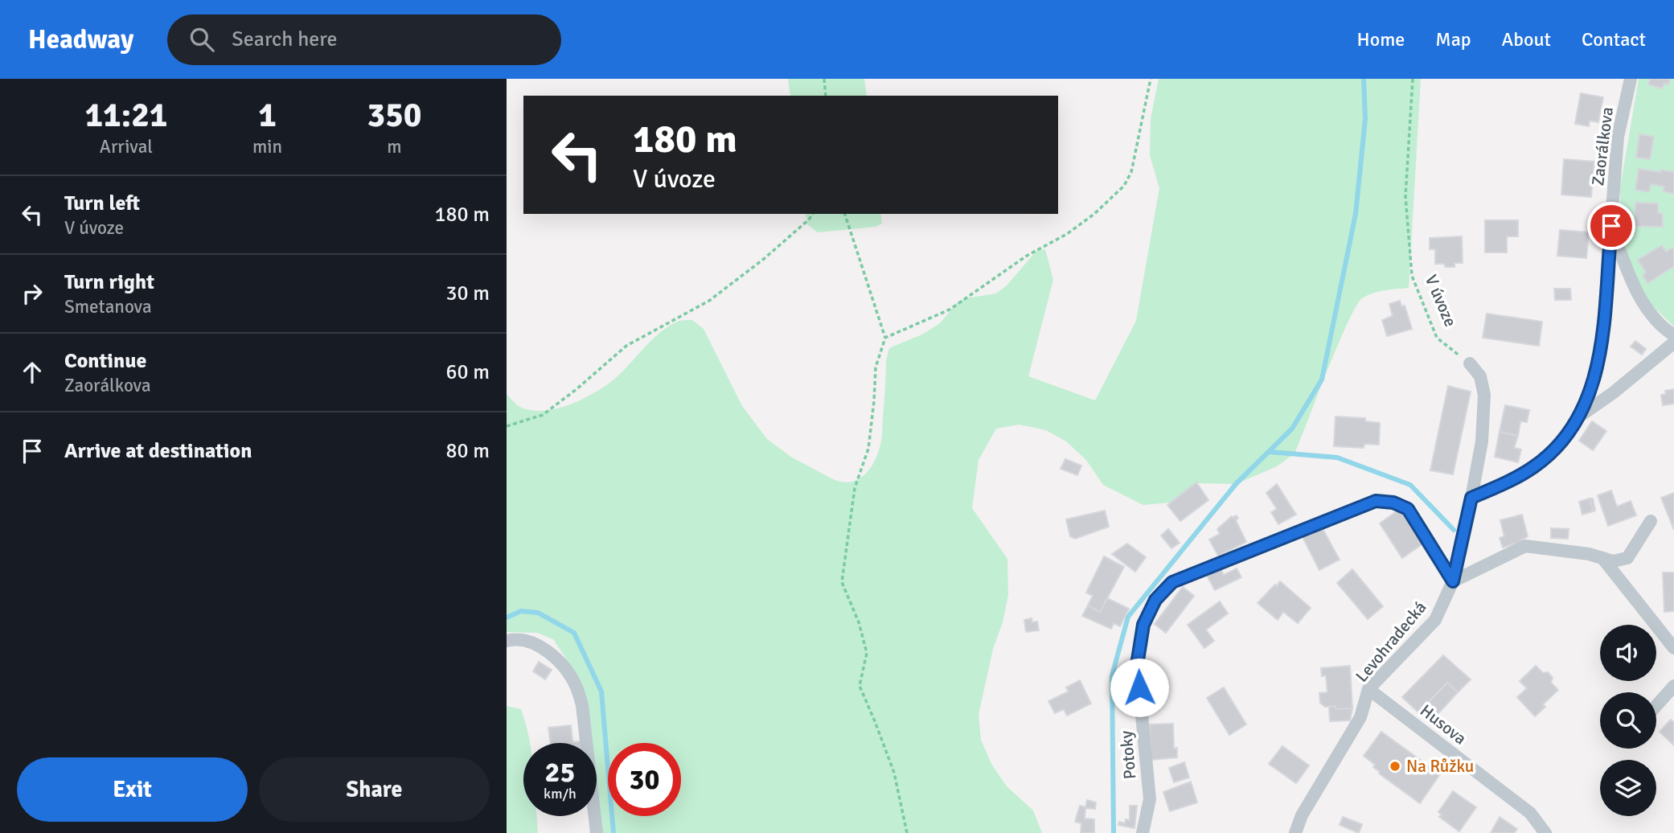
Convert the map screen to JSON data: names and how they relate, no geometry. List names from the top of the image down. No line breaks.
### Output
{"streets":{"street":["Zaorálkova","Levohradecká","Husova","Potoky"],"path":["V úvoze"]},"crossings":[["Levohradecká","Husova"],["Levohradecká","Potoky"]],"places":["Na Růžku"],"page":{"header":"Headway","search":"Search here","nav":["Home","Map","About","Contact"],"eta":["11:21","Arrival","1","min","350","m"],"turn":["180 m","V úvoze"],"list":[{"name":"Turn left","note":"V úvoze","value":"180 m"},{"name":"Turn right","note":"Smetanova","value":"30 m"},{"name":"Continue","note":"Zaorálkova","value":"60 m"},{"name":"Arrive at destination","value":"80 m"}],"speed":"25 km/h","limit":"30","buttons":["Exit","Share"]}}
